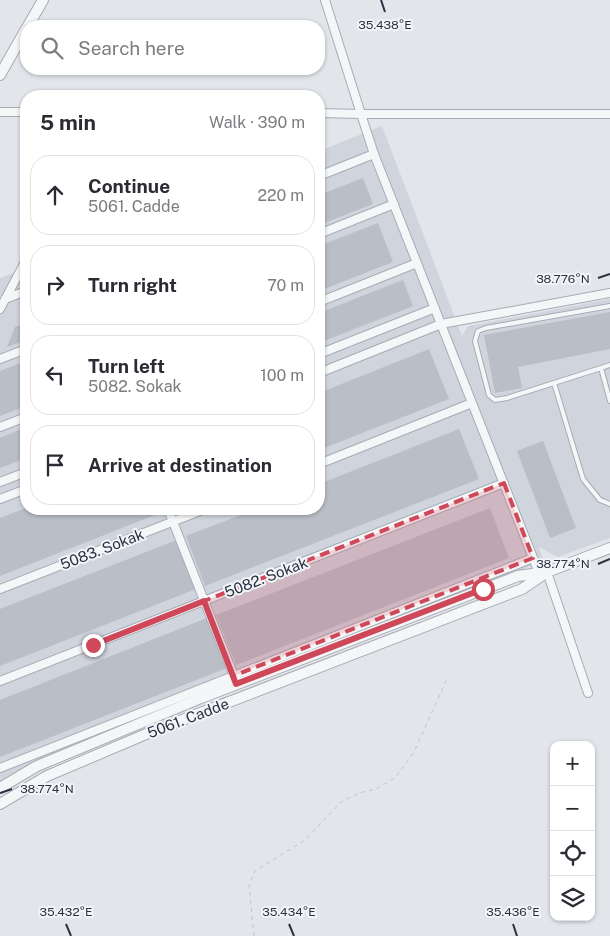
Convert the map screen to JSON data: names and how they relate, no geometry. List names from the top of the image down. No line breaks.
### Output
{"streets":{"street":["5083. Sokak","5082. Sokak","5061. Cadde"]},"page":{"search":"Search here","heading":["5 min","Walk · 390 m"],"list":[["Continue","5061. Cadde","220 m"],["Turn right","70 m"],["Turn left","5082. Sokak","100 m"],"Arrive at destination"],"map_buttons":["+","−"]},"coordinates":["35.438°E","38.776°N","38.774°N","35.432°E","35.434°E","35.436°E"]}
